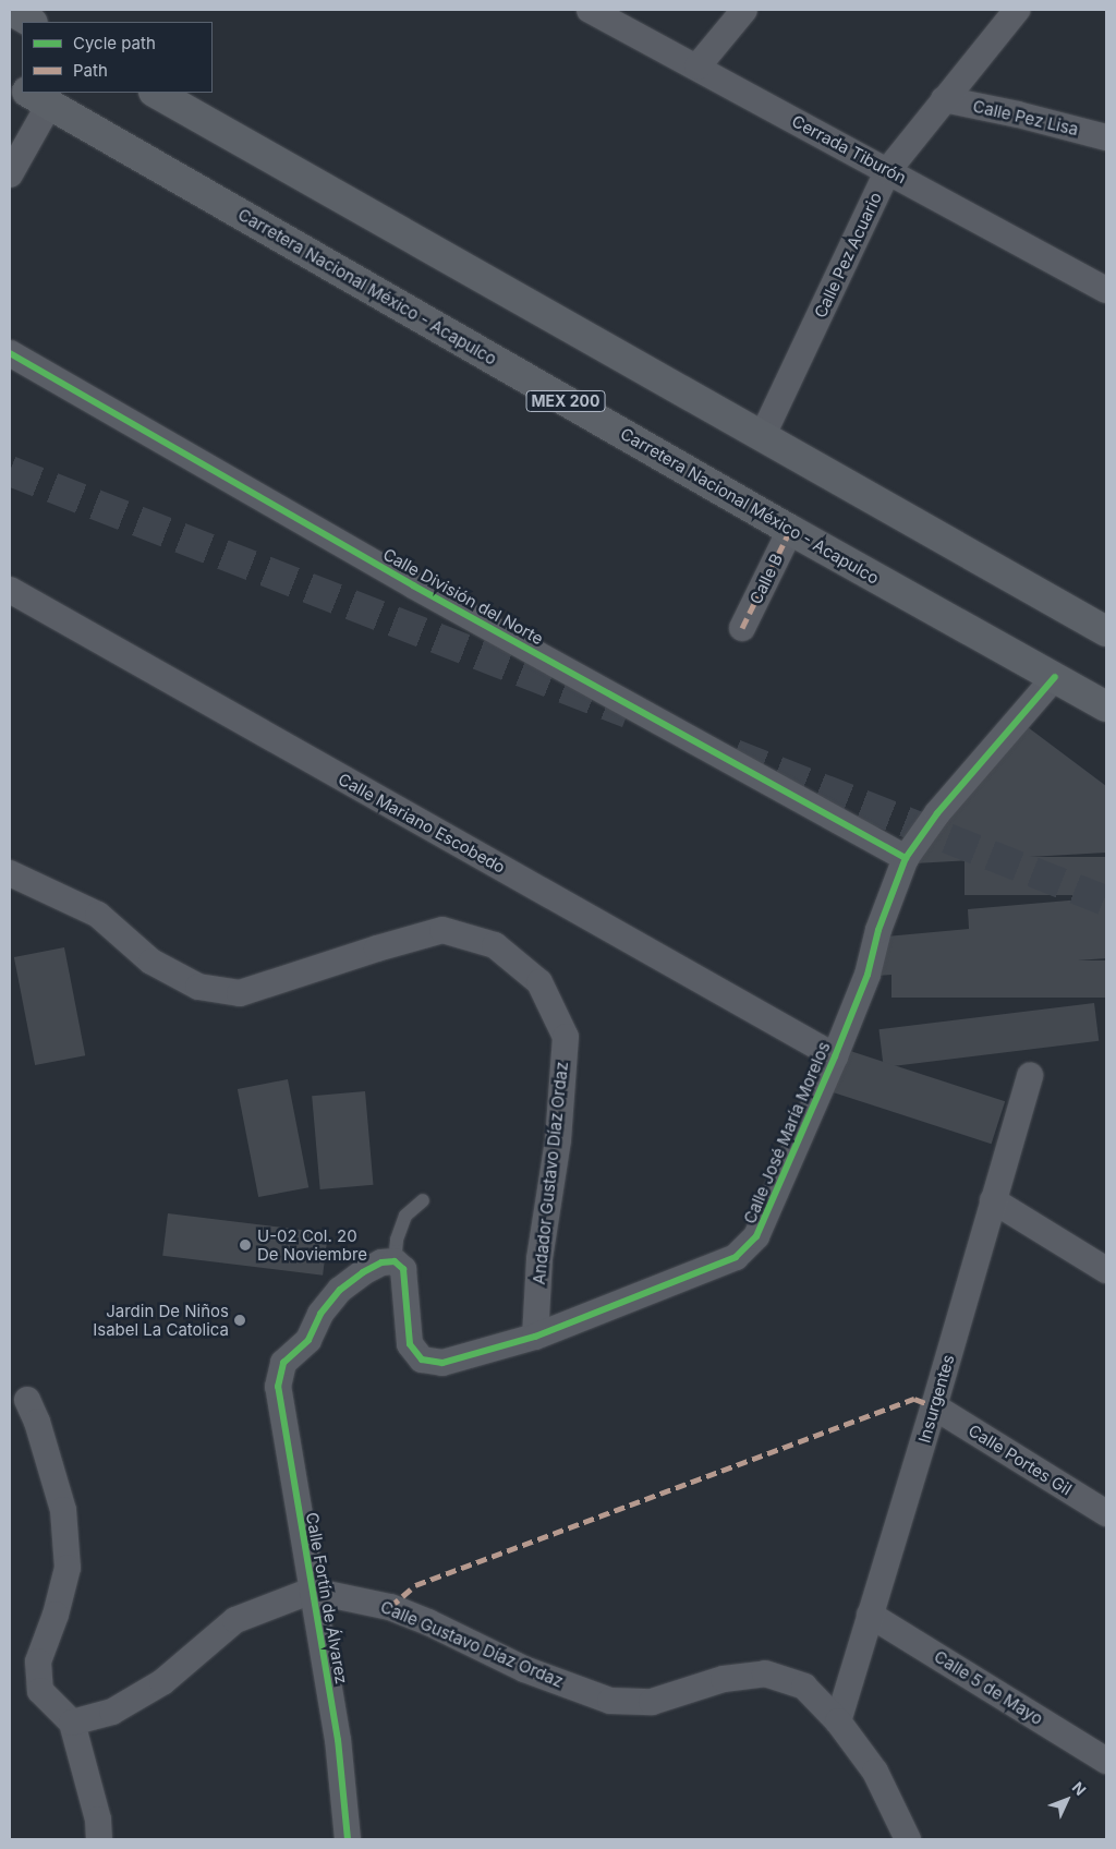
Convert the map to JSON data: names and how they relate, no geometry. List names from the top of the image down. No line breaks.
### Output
{"streets":{"main road":["Carretera Nacional México - Acapulco","MEX 200"],"street":["Calle Pez Lisa","Cerrada Tiburón","Calle Pez Acuario","Calle B","Calle División del Norte","Calle Mariano Escobedo","Calle José María Morelos","Andador Gustavo Díaz Ordaz","Insurgentes","Calle Portes Gil","Calle Fortín de Álvarez","Calle Gustavo Díaz Ordaz","Calle 5 de Mayo"]},"crossings":[["Calle Pez Lisa","Calle Pez Acuario"],["Cerrada Tiburón","Calle Pez Acuario"],["Carretera Nacional México - Acapulco","Calle B"],["Carretera Nacional México - Acapulco","Calle José María Morelos"],["Calle División del Norte","Calle José María Morelos"],["Calle Mariano Escobedo","Calle José María Morelos"],["Calle José María Morelos","Andador Gustavo Díaz Ordaz"],["Calle José María Morelos","Calle Fortín de Álvarez"],["Insurgentes","Calle Portes Gil"],["Insurgentes","Calle Gustavo Díaz Ordaz"],["Insurgentes","Calle 5 de Mayo"],["Calle Fortín de Álvarez","Calle Gustavo Díaz Ordaz"]],"places":["U-02 Col. 20 De Noviembre","Jardin De Niños Isabel La Catolica"],"legend":["Cycle path","Path"],"north":"top right"}
